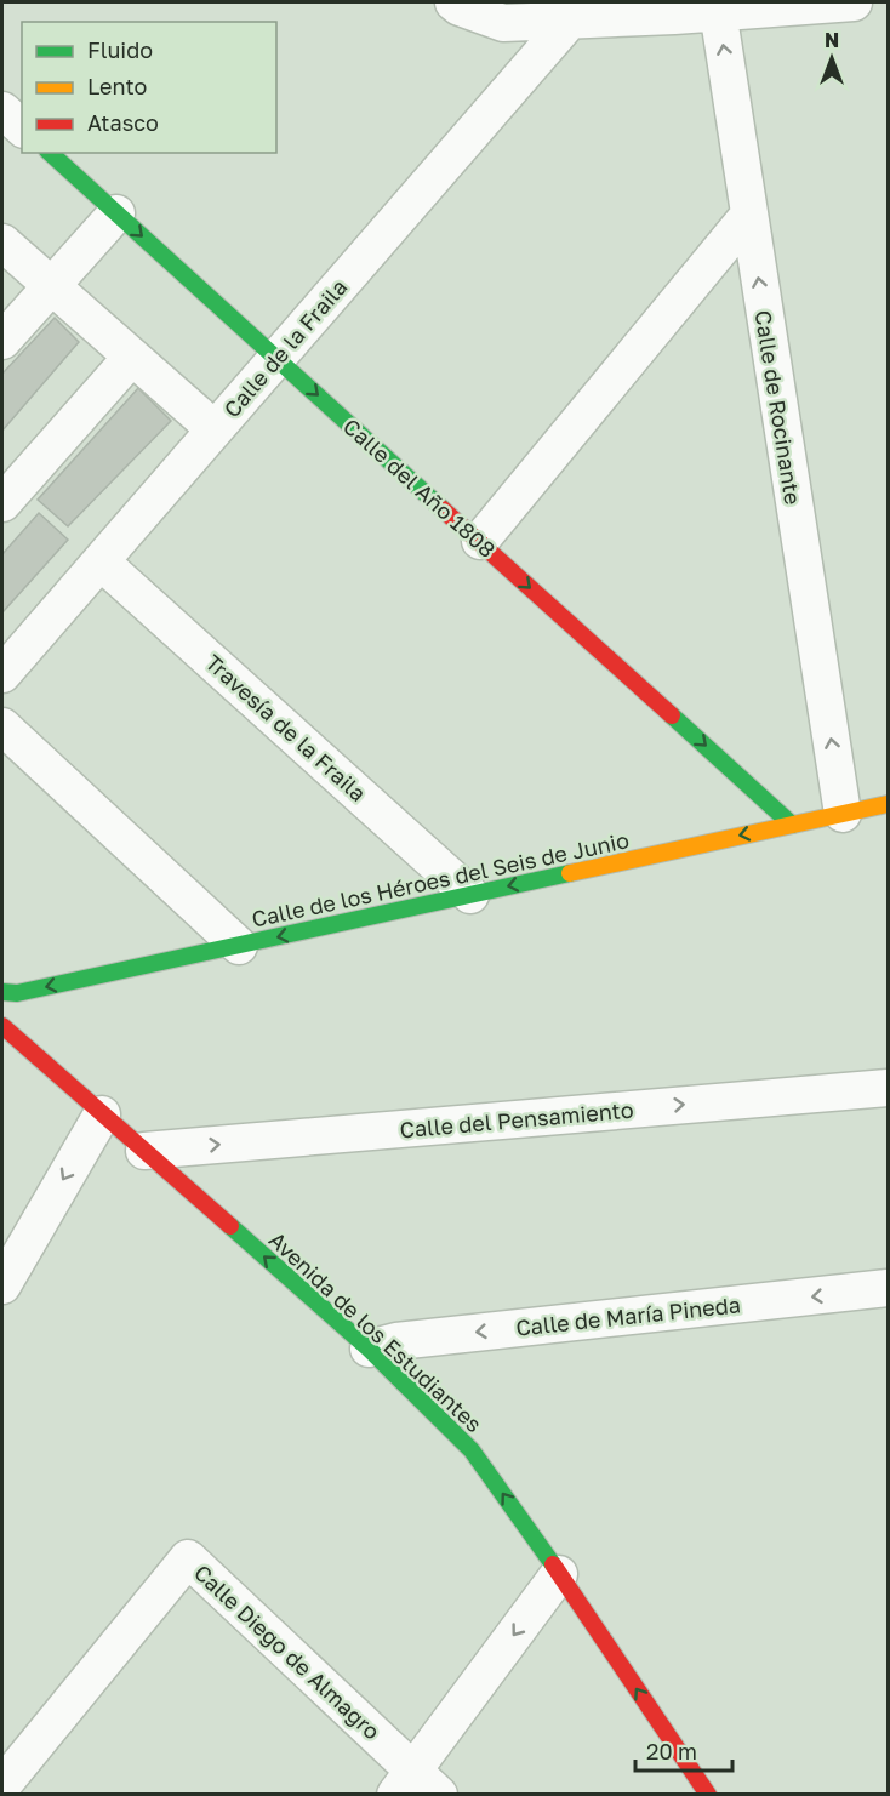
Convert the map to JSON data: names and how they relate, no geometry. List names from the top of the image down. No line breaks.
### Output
{"streets":{"street":["Calle de la Fraila","Calle de Rocinante","Calle del Año 1808","Travesía de la Fraila","Calle de los Héroes del Seis de Junio","Calle del Pensamiento","Calle de María Pineda","Avenida de los Estudiantes","Calle Diego de Almagro"]},"crossings":[["Calle de la Fraila","Calle del Año 1808"],["Calle de la Fraila","Travesía de la Fraila"],["Calle de Rocinante","Calle de los Héroes del Seis de Junio"],["Calle del Año 1808","Calle de los Héroes del Seis de Junio"],["Travesía de la Fraila","Calle de los Héroes del Seis de Junio"],["Calle del Pensamiento","Avenida de los Estudiantes"],["Calle de María Pineda","Avenida de los Estudiantes"]],"one_way":["Calle de Rocinante","Calle del Año 1808","Calle de los Héroes del Seis de Junio","Calle del Pensamiento","Calle de María Pineda","Avenida de los Estudiantes"],"legend":["Fluido","Lento","Atasco"],"scale_bar":"20 m","north":"top"}
